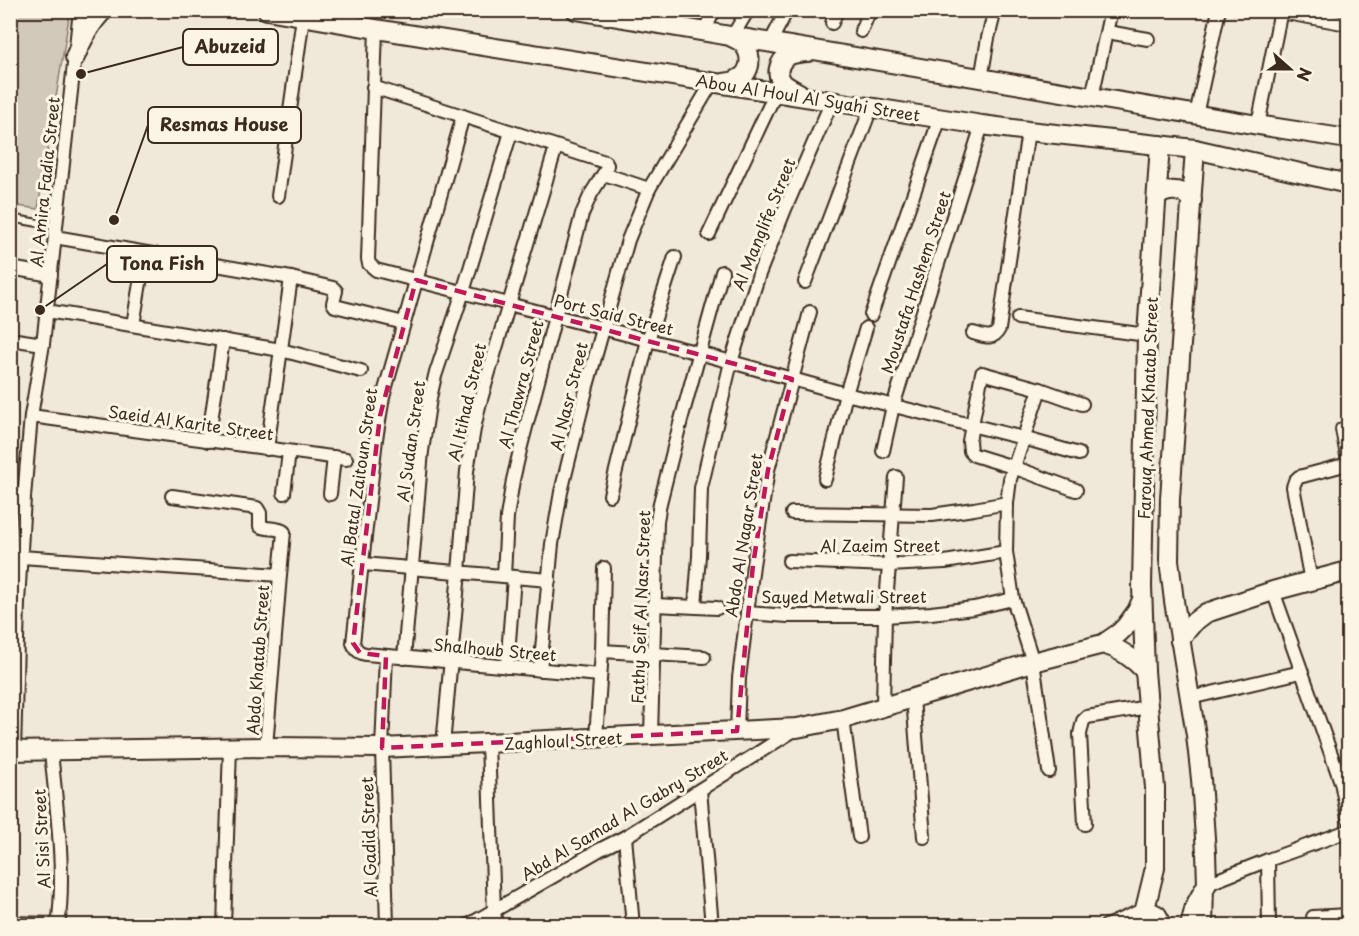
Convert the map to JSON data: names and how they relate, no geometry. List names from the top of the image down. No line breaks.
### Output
{"streets":{"main road":["Abou Al Houl Al Syahi Street","Farouq Ahmed Khatab Street","Zaghloul Street"],"street":["Al Amira Fadia Street","Al Manglife Street","Moustafa Hashem Street","Port Said Street","Al Thawra Street","Al Nasr Street","Al Itihad Street","Saeid Al Karite Street","Al Sudan Street","Al Batal Zaitoun Street","Abdo Al Nagar Street","Al Zaeim Street","Sayed Metwali Street","Fathy Seif Al Nasr Street","Shalhoub Street","Abdo Khatab Street","Abd Al Samad Al Gabry Street","Al Gadid Street","Al Sisi Street"]},"crossings":[["Abou Al Houl Al Syahi Street","Al Manglife Street"],["Abou Al Houl Al Syahi Street","Moustafa Hashem Street"],["Abou Al Houl Al Syahi Street","Port Said Street"],["Abou Al Houl Al Syahi Street","Al Nasr Street"],["Abou Al Houl Al Syahi Street","Farouq Ahmed Khatab Street"],["Al Amira Fadia Street","Saeid Al Karite Street"],["Al Amira Fadia Street","Zaghloul Street"],["Al Manglife Street","Port Said Street"],["Moustafa Hashem Street","Port Said Street"],["Port Said Street","Al Thawra Street"],["Port Said Street","Al Nasr Street"],["Port Said Street","Al Itihad Street"],["Port Said Street","Al Sudan Street"],["Port Said Street","Al Batal Zaitoun Street"],["Port Said Street","Abdo Al Nagar Street"],["Port Said Street","Fathy Seif Al Nasr Street"],["Al Thawra Street","Shalhoub Street"],["Al Nasr Street","Shalhoub Street"],["Al Itihad Street","Shalhoub Street"],["Al Itihad Street","Zaghloul Street"],["Farouq Ahmed Khatab Street","Zaghloul Street"],["Al Sudan Street","Shalhoub Street"],["Al Batal Zaitoun Street","Shalhoub Street"],["Al Batal Zaitoun Street","Al Gadid Street"],["Abdo Al Nagar Street","Sayed Metwali Street"],["Abdo Al Nagar Street","Zaghloul Street"],["Fathy Seif Al Nasr Street","Zaghloul Street"],["Shalhoub Street","Al Gadid Street"],["Abdo Khatab Street","Zaghloul Street"],["Zaghloul Street","Abd Al Samad Al Gabry Street"],["Zaghloul Street","Al Gadid Street"],["Zaghloul Street","Al Sisi Street"]],"places":["Abuzeid","Resmas House","Tona Fish"],"north":"right"}
